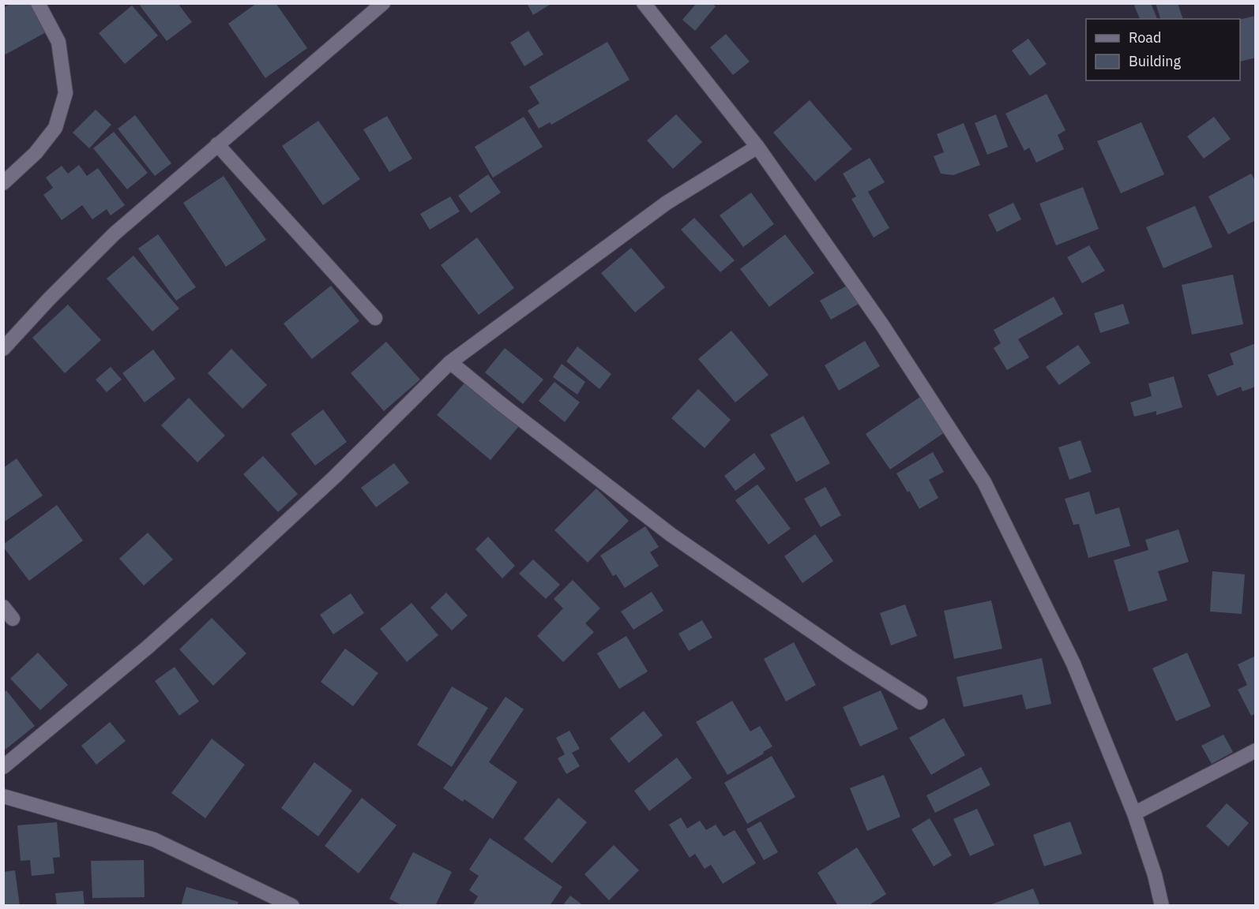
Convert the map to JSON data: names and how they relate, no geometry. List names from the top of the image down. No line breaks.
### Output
{"legend":["Road","Building"]}
